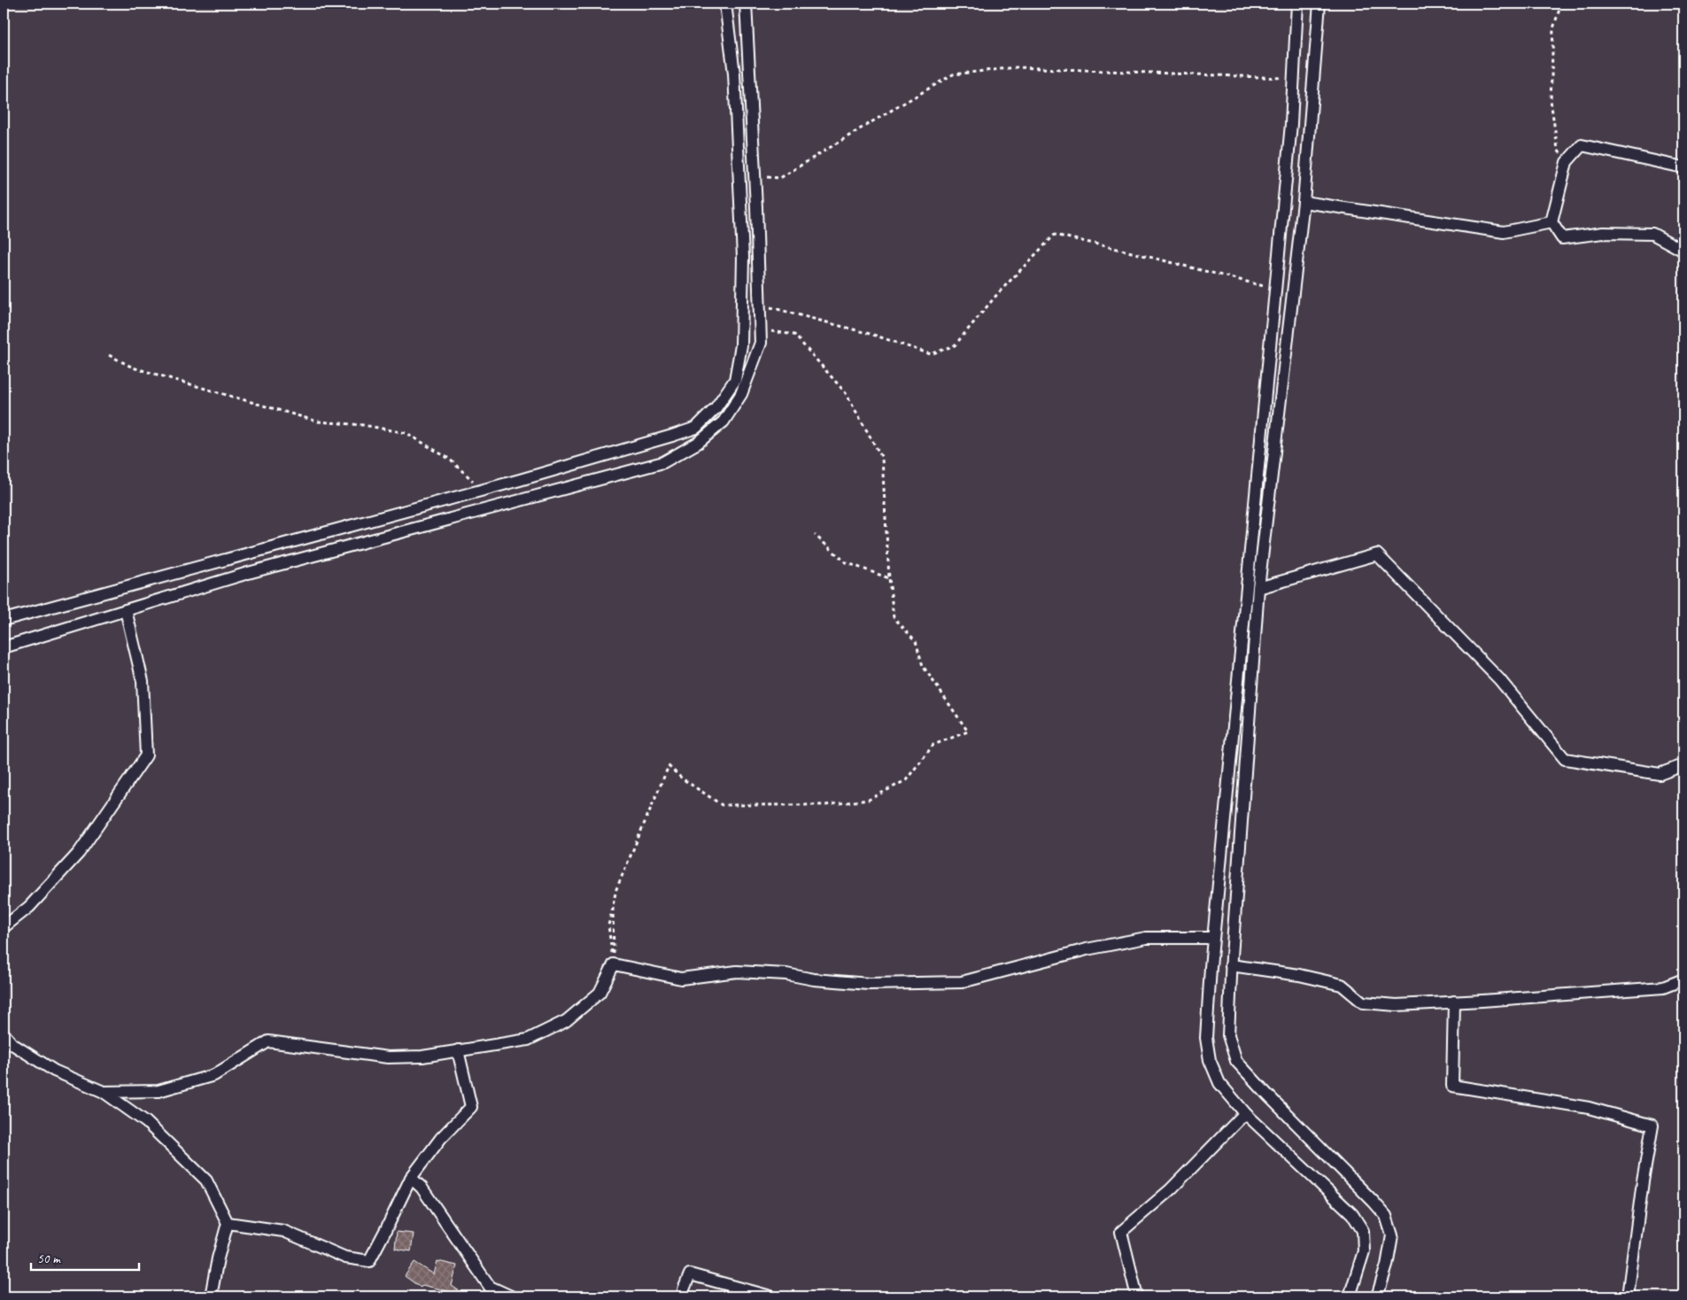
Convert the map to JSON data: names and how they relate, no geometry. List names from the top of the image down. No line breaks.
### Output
{"scale_bar":"50 m"}
